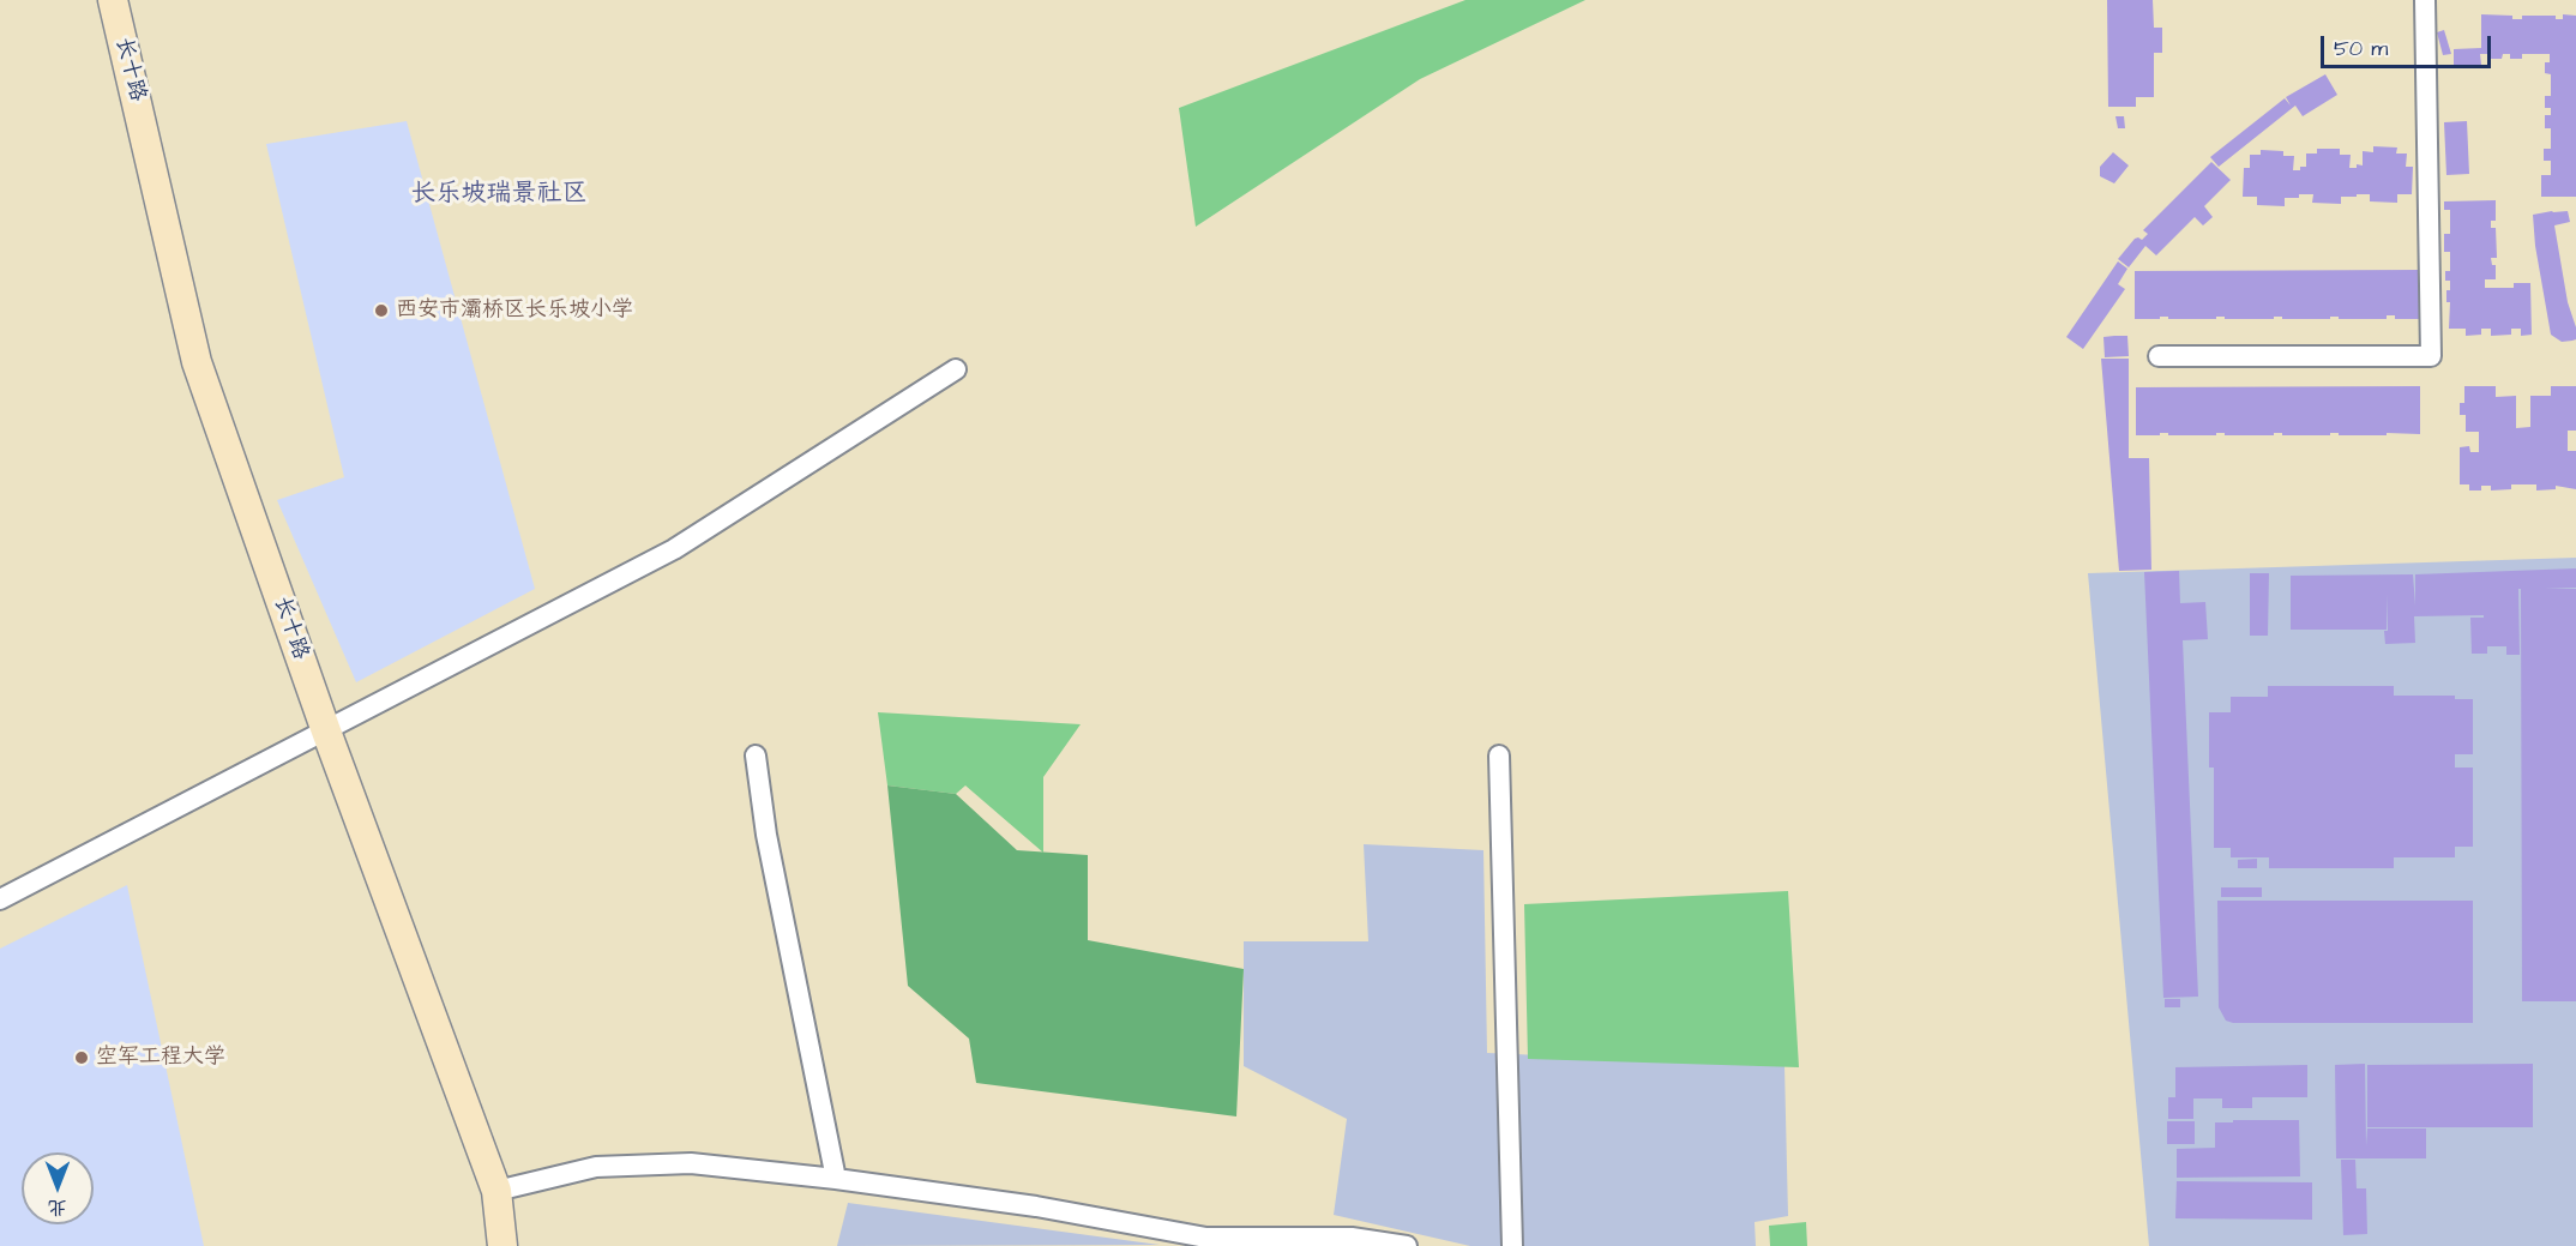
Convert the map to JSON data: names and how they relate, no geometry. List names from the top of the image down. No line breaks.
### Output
{"streets":{"street":["长十路"]},"districts":["长乐坡瑞景社区"],"places":["西安市灞桥区长乐坡小学","空军工程大学"],"scale_bar":"50 m","north":"bottom"}
